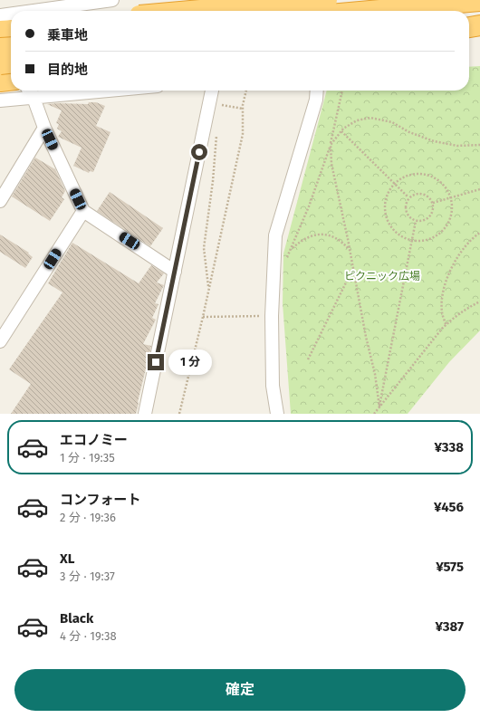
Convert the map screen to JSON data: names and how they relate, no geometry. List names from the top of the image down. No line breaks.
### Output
{"parks":["ピクニック広場"],"page":{"banner":["乗車地","目的地"],"bubble":"1 分","list":[{"name":"エコノミー","note":"1 分 · 19:35","value":"¥338"},{"name":"コンフォート","note":"2 分 · 19:36","value":"¥456"},{"name":"XL","note":"3 分 · 19:37","value":"¥575"},{"name":"Black","note":"4 分 · 19:38","value":"¥387"}],"buttons":"確定"}}
